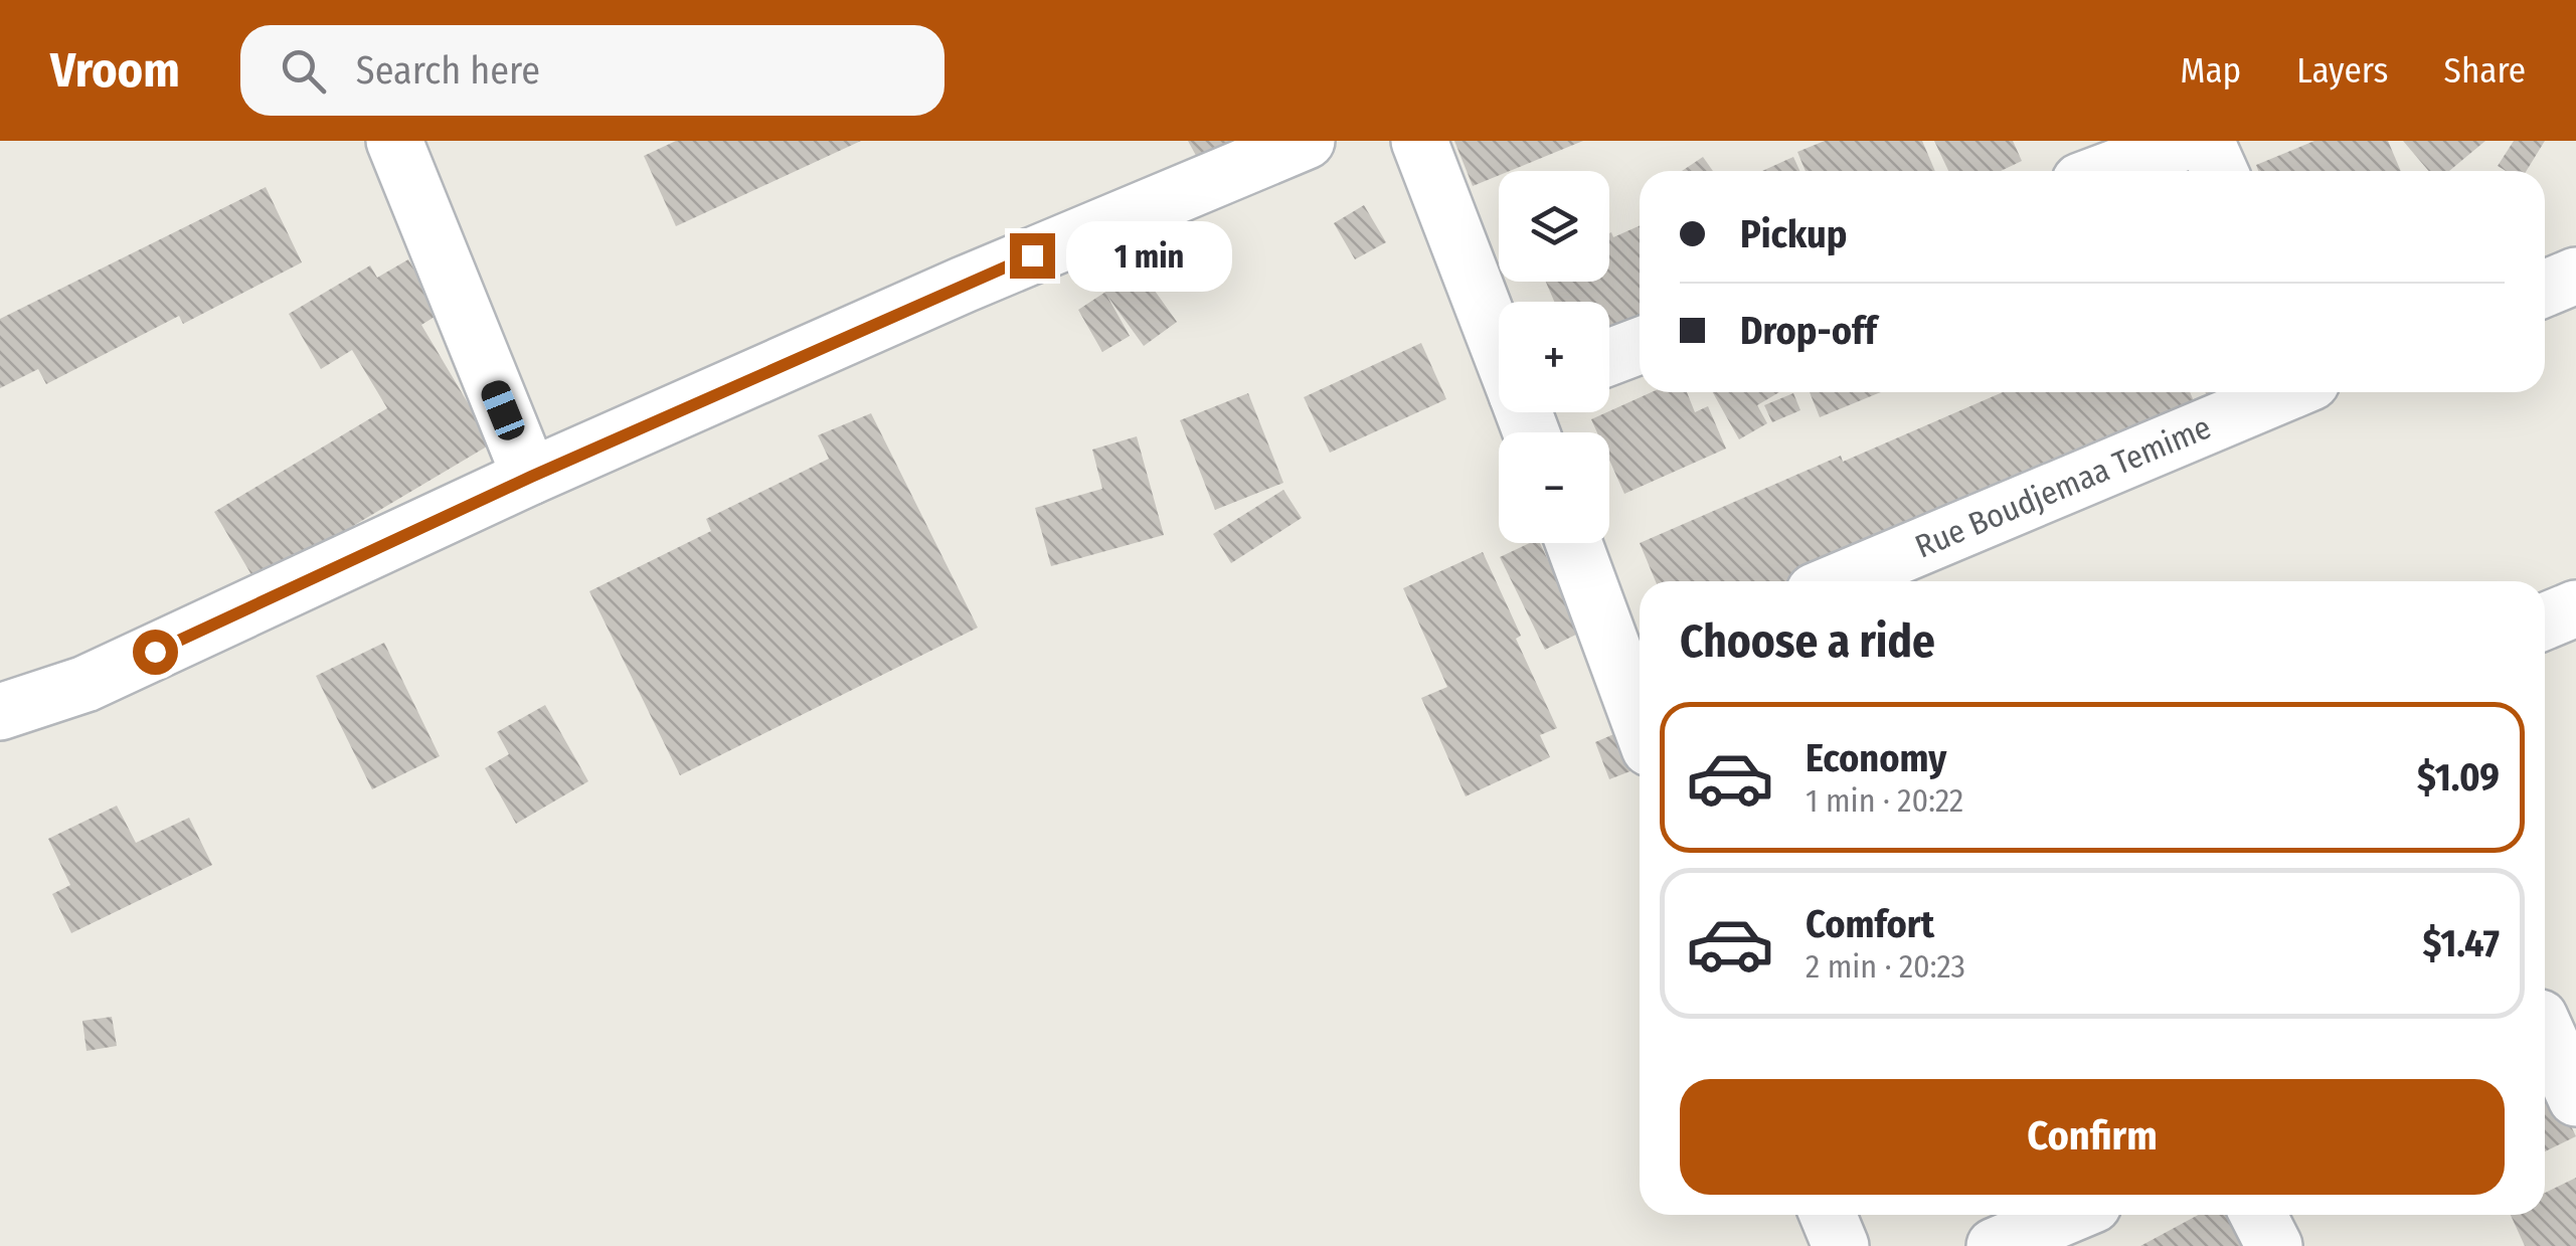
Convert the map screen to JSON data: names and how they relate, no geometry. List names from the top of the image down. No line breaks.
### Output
{"streets":{"street":["Rue Boudjemaa Temime"]},"page":{"header":"Vroom","search":"Search here","nav":["Map","Layers","Share"],"map_buttons":["+","−"],"banner":["Pickup","Drop-off"],"bubble":"1 min","heading":"Choose a ride","list":[{"name":"Economy","note":"1 min · 20:22","value":"$1.09"},{"name":"Comfort","note":"2 min · 20:23","value":"$1.47"}],"buttons":"Confirm"}}
